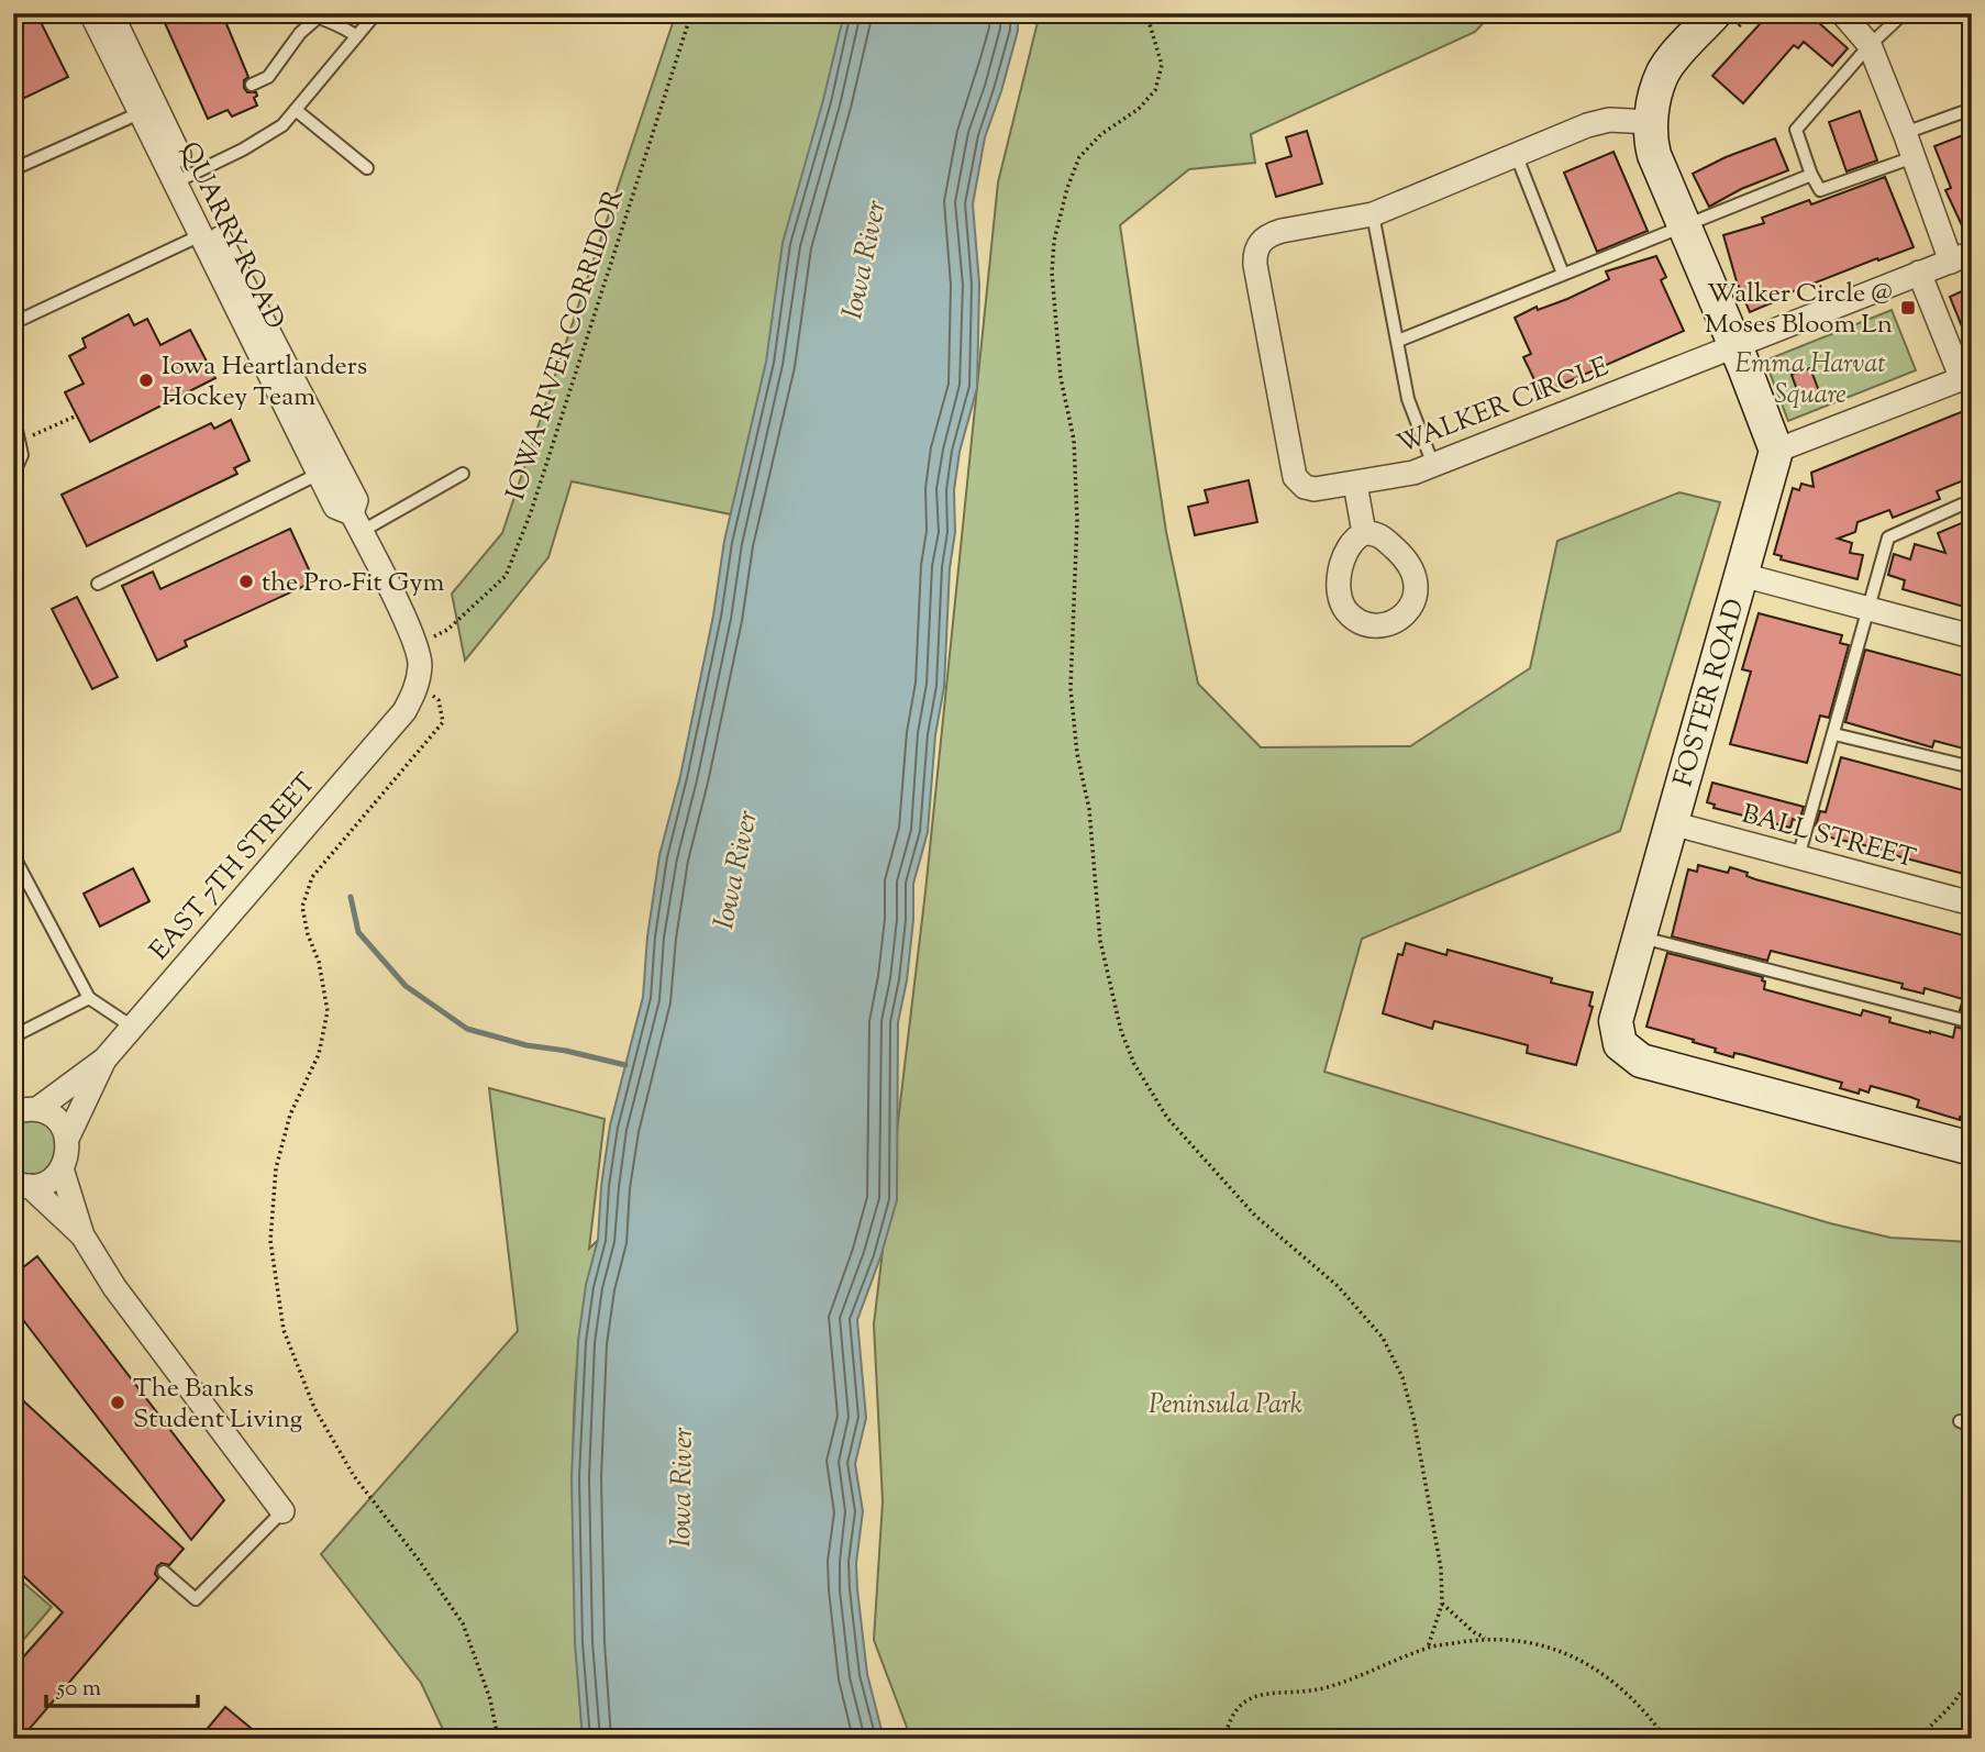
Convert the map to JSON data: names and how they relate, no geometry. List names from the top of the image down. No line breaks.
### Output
{"streets":{"street":["QUARRY ROAD","WALKER CIRCLE","FOSTER ROAD","BALL STREET","EAST 7TH STREET"],"path":["IOWA RIVER CORRIDOR"]},"crossings":[["QUARRY ROAD","IOWA RIVER CORRIDOR"],["QUARRY ROAD","EAST 7TH STREET"],["FOSTER ROAD","BALL STREET"]],"water":["Iowa River"],"parks":["Emma Harvat Square","Peninsula Park"],"places":{"transit":["Walker Circle @ Moses Bloom Ln"],"other":["Iowa Heartlanders Hockey Team","the Pro-Fit Gym","The Banks Student Living"]},"scale_bar":"50 m"}
